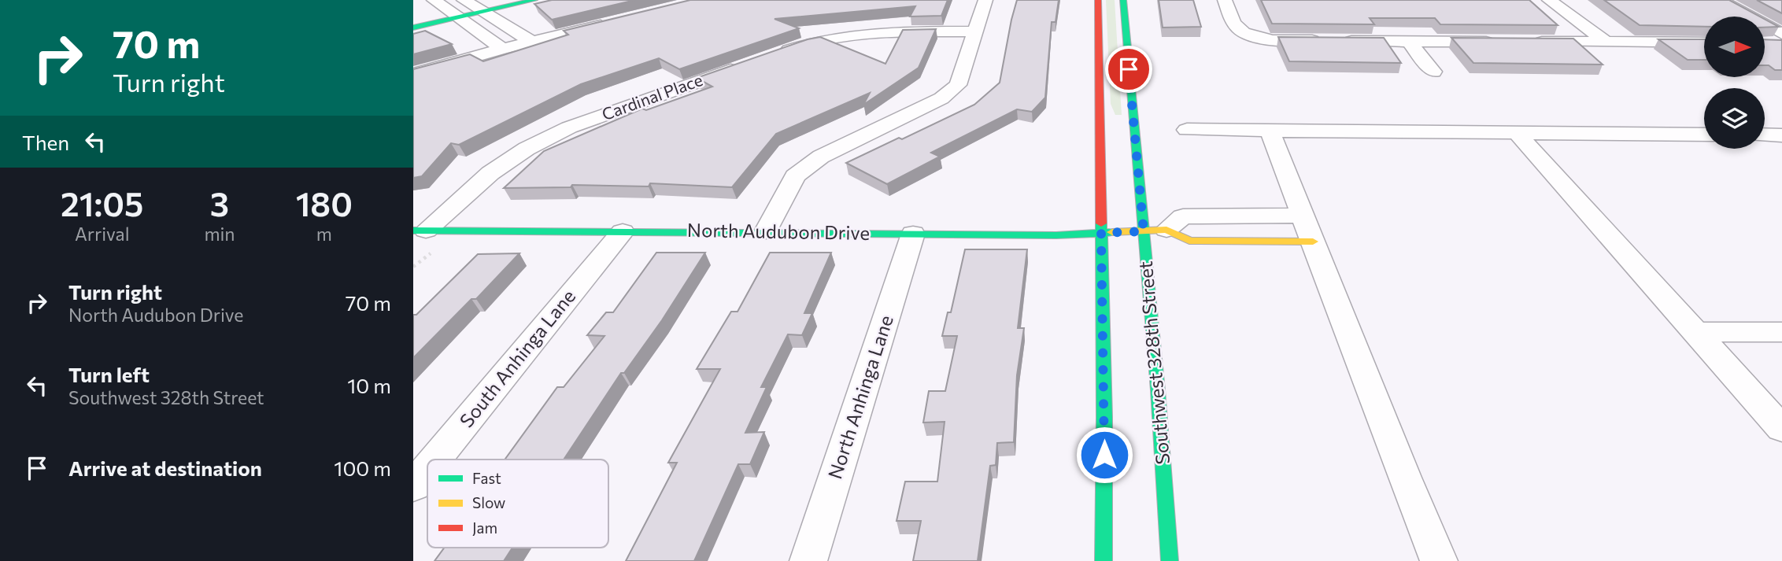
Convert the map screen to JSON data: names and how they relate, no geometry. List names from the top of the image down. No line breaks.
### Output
{"streets":{"street":["Cardinal Place","North Audubon Drive","South Anhinga Lane","Southwest 328th Street","North Anhinga Lane"]},"crossings":[["Cardinal Place","North Audubon Drive"],["North Audubon Drive","South Anhinga Lane"],["North Audubon Drive","Southwest 328th Street"],["North Audubon Drive","North Anhinga Lane"]],"legend":["Fast","Slow","Jam"],"north":"right","page":{"turn":["70 m","Turn right"],"then":"Then","eta":["21:05","Arrival","3","min","180","m"],"list":[{"name":"Turn right","note":"North Audubon Drive","value":"70 m"},{"name":"Turn left","note":"Southwest 328th Street","value":"10 m"},{"name":"Arrive at destination","value":"100 m"}]}}
